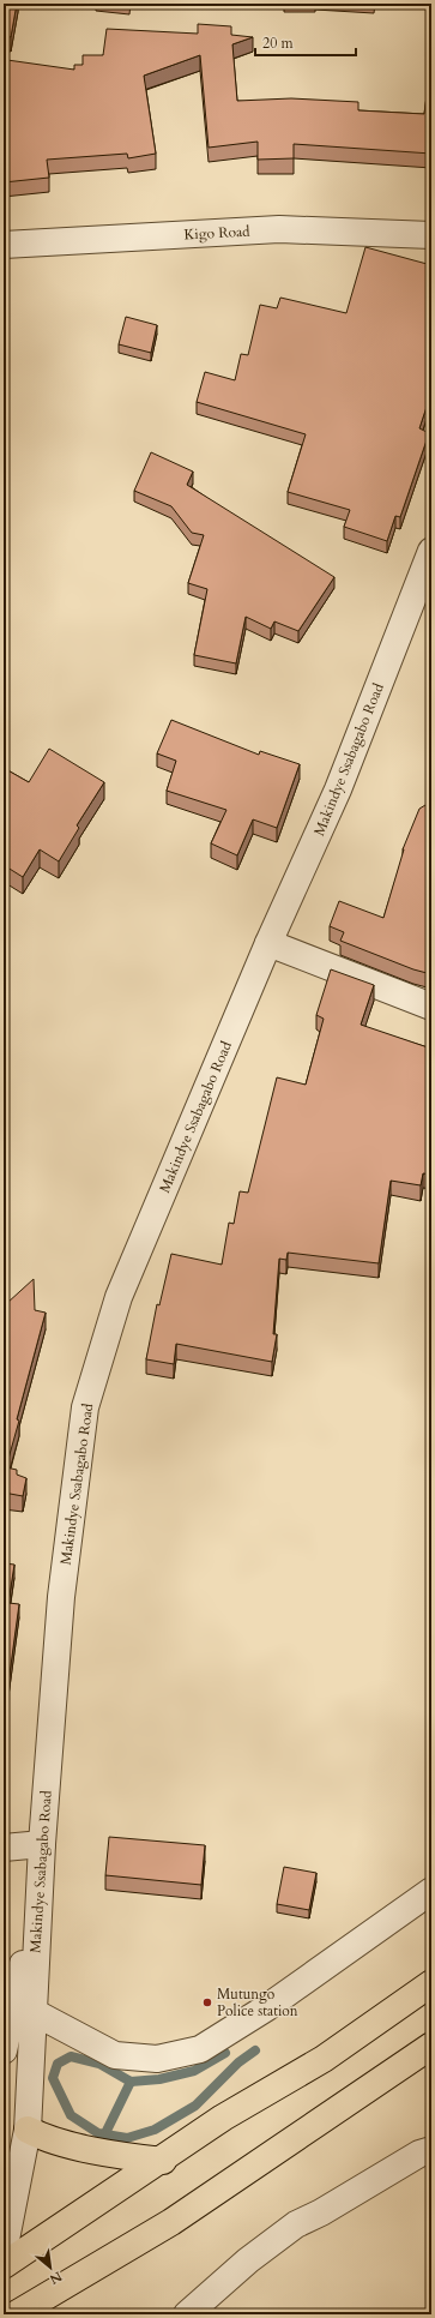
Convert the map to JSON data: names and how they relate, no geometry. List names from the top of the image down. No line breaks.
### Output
{"streets":{"street":["Kigo Road","Makindye Ssabagabo Road"]},"places":["Mutungo Police station"],"scale_bar":"20 m","north":"bottom right"}
